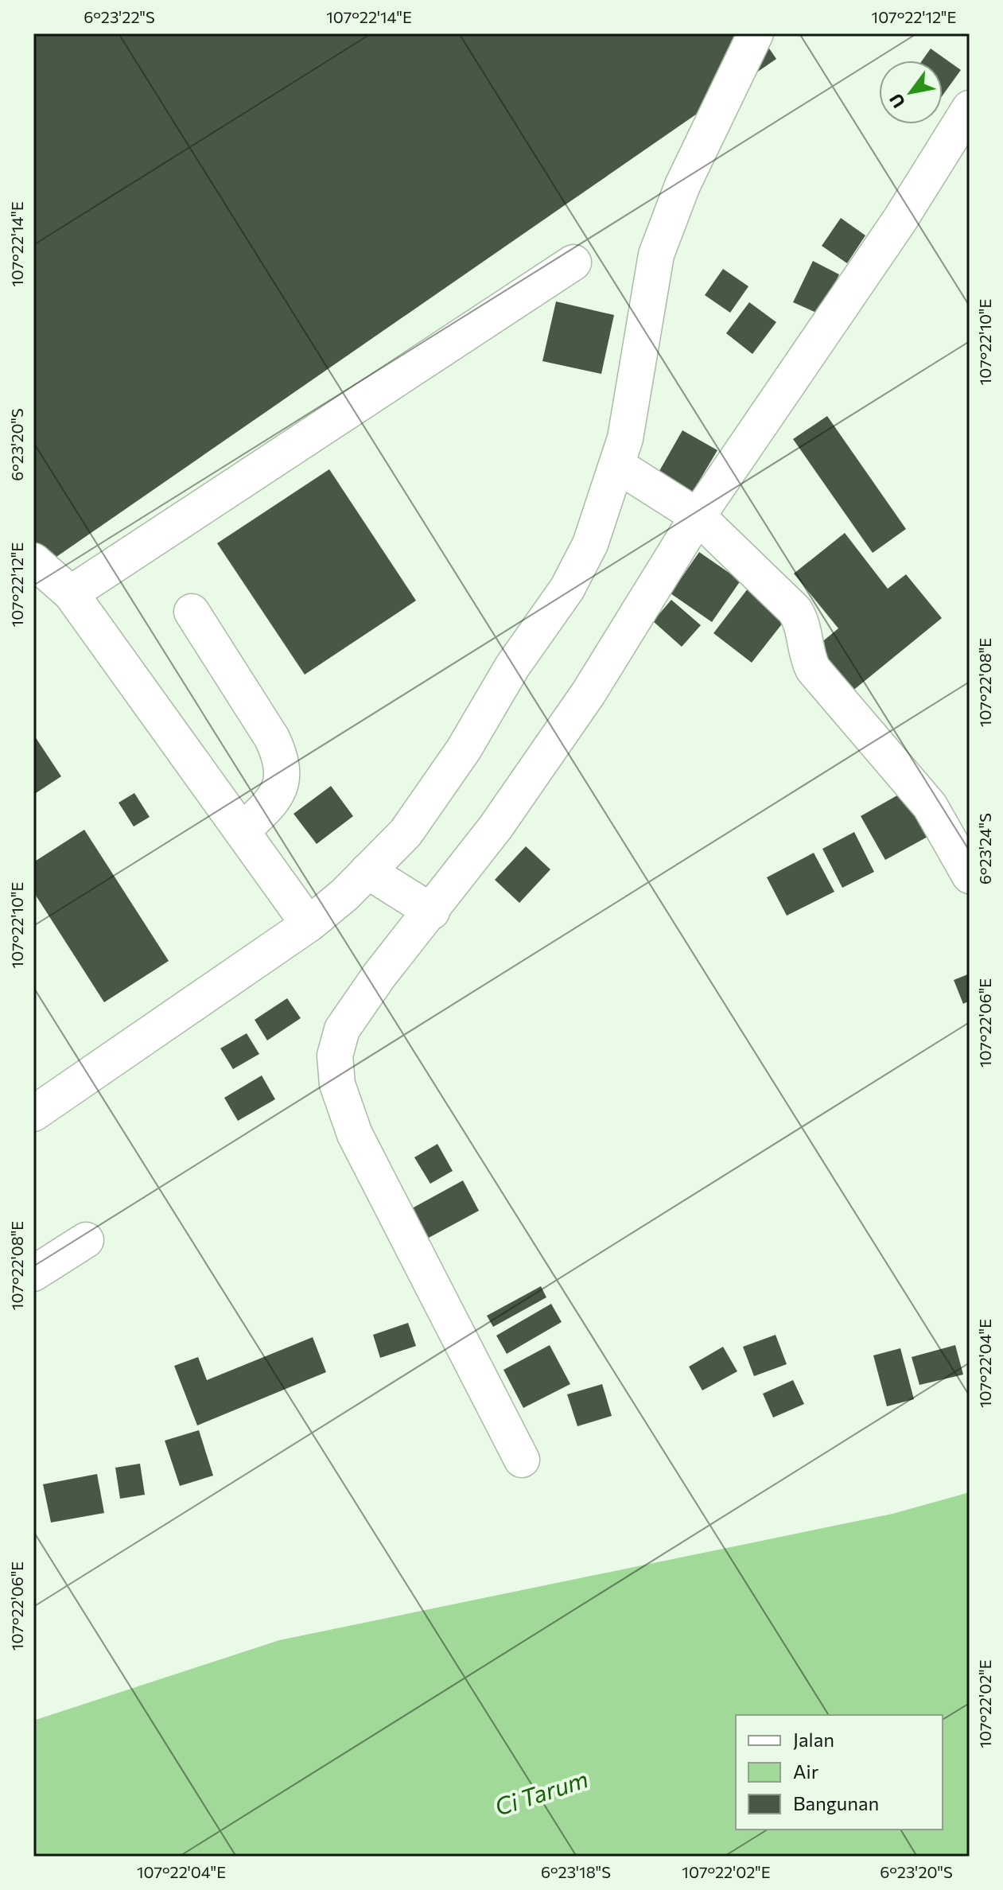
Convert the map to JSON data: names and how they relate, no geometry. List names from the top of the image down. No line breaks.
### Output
{"water":["Ci Tarum"],"legend":["Jalan","Air","Bangunan"],"north":"bottom left","coordinates":["6°23'22\"S","107°22'14\"E","107°22'12\"E","107°22'10\"E","6°23'20\"S","107°22'08\"E","6°23'24\"S","107°22'06\"E","107°22'04\"E","107°22'02\"E","6°23'18\"S"]}
